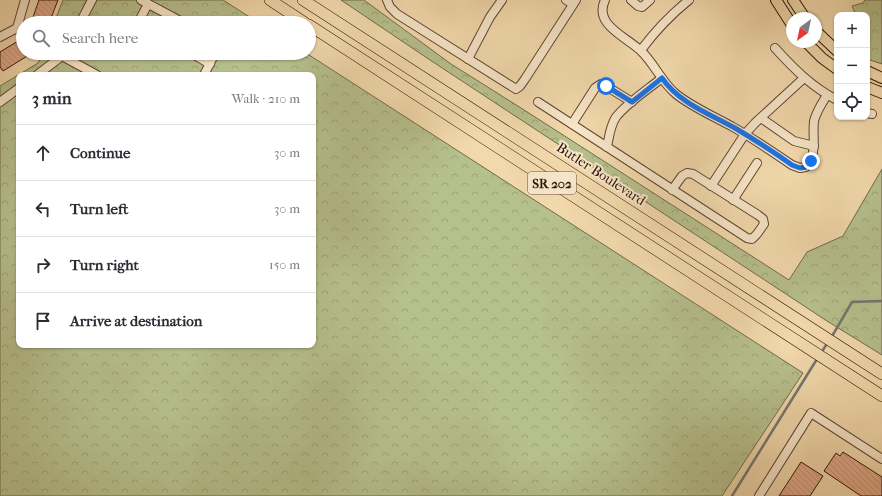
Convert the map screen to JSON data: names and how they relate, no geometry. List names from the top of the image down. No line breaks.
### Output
{"streets":{"highway":["Butler Boulevard","SR 202"]},"north":"bottom left","page":{"map_buttons":["+","−"],"search":"Search here","heading":["3 min","Walk · 210 m"],"list":[["Continue","30 m"],["Turn left","30 m"],["Turn right","150 m"],"Arrive at destination"]}}
